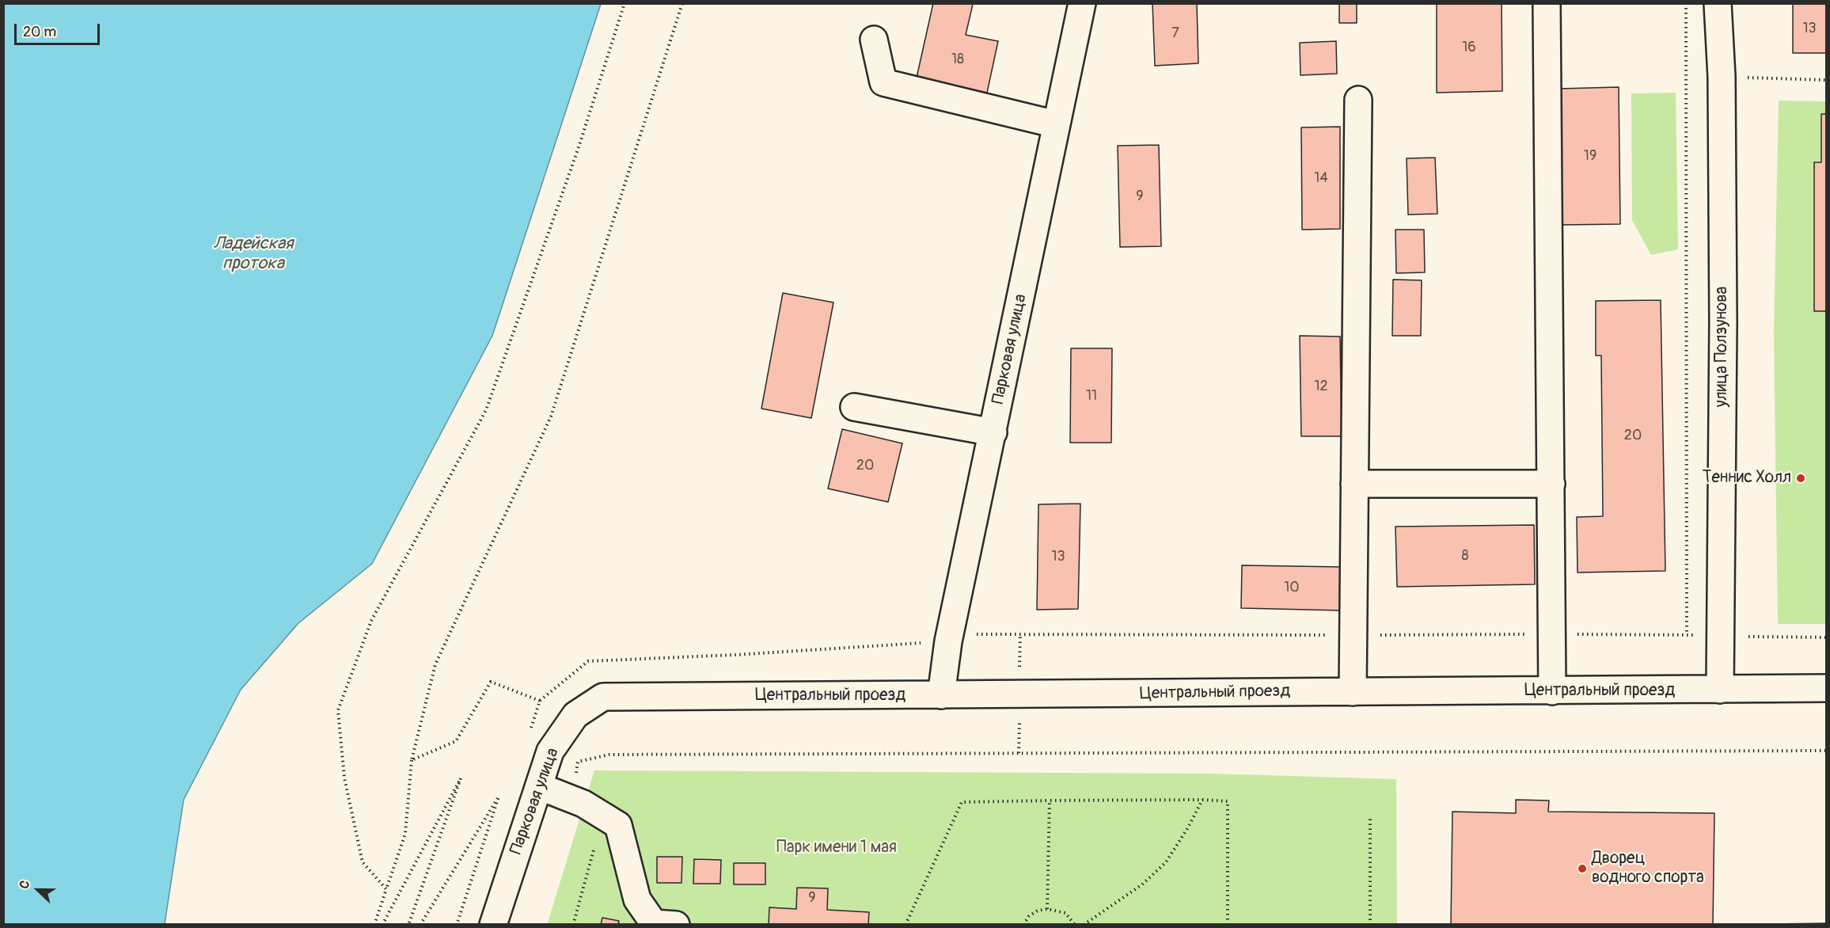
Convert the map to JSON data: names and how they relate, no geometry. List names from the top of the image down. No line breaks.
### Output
{"streets":{"street":["улица Ползунова","Парковая улица","Центральный проезд"]},"crossings":[["улица Ползунова","Центральный проезд"],["Парковая улица","Центральный проезд"]],"water":["Ладейская протока"],"parks":["Парк имени 1 мая"],"places":["Теннис Холл","Дворец водного спорта"],"house_numbers":["13","7","16","18","19","14","9","12","11","20","20","8","13","10","9"],"scale_bar":"20 m","north":"left"}
